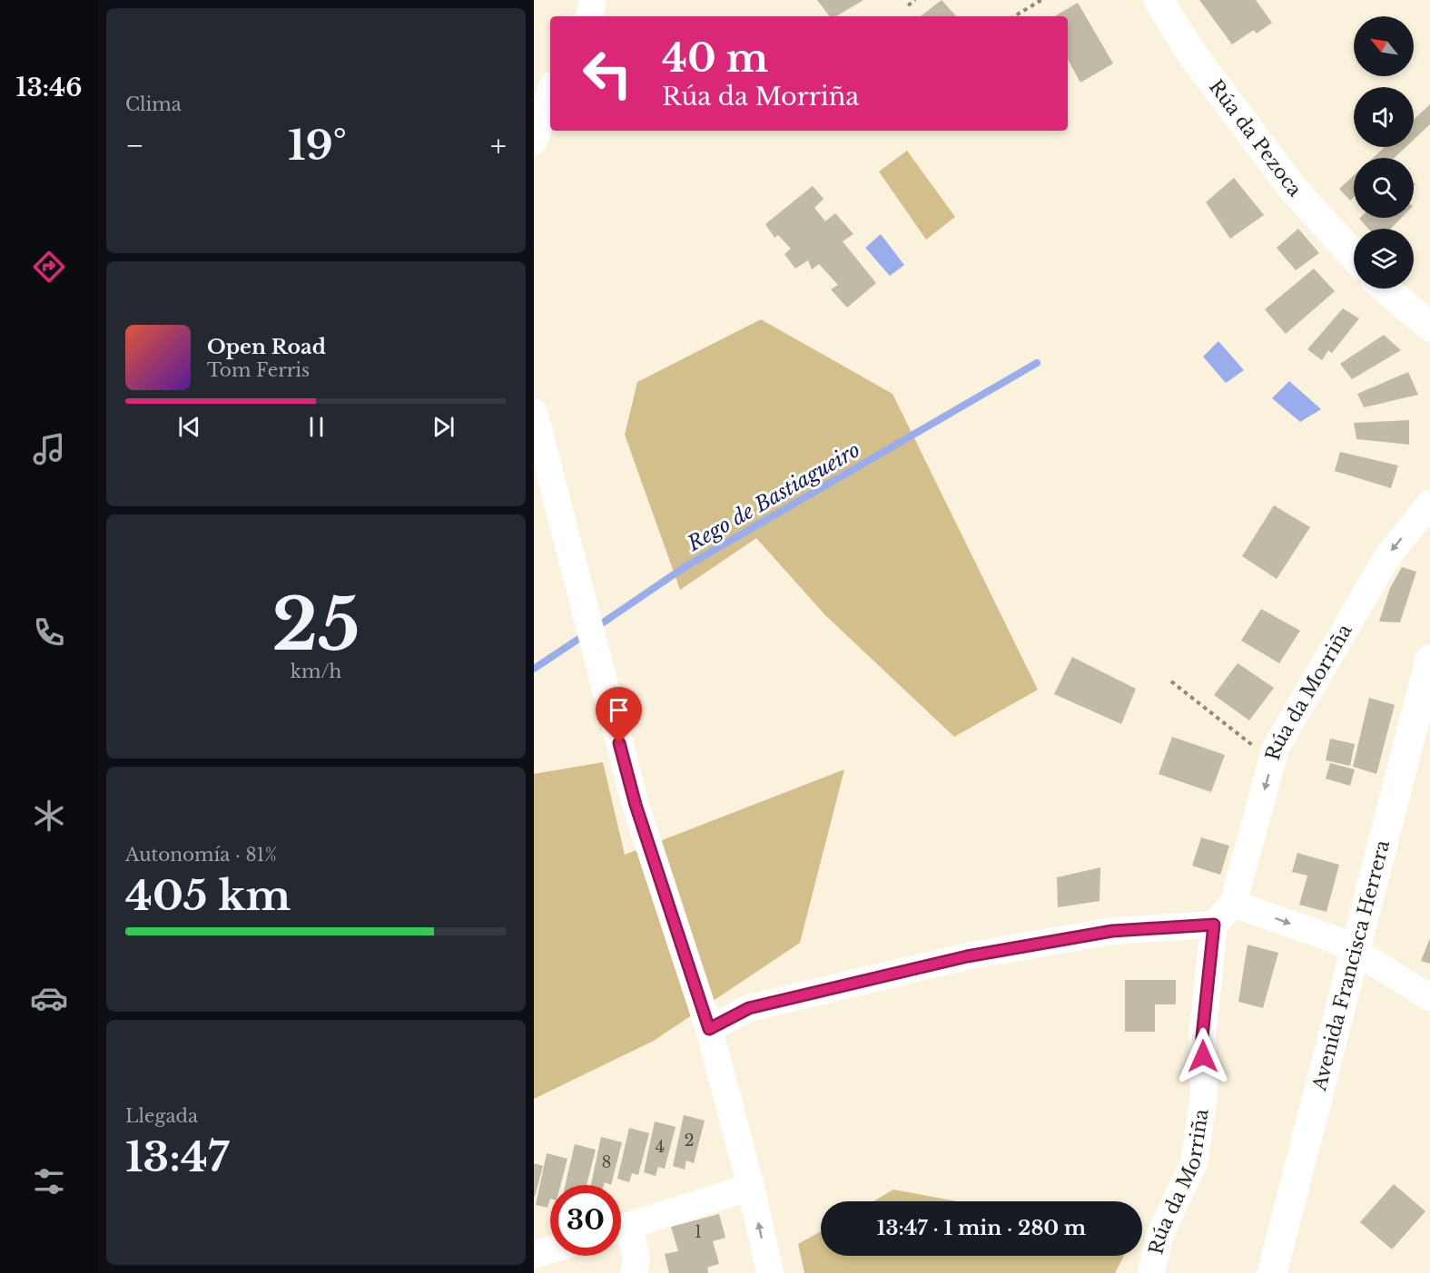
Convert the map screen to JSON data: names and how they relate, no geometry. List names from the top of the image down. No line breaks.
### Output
{"streets":{"street":["Rúa da Pezoca","Rúa da Morriña","Avenida Francisca Herrera"]},"one_way":["Rúa da Morriña"],"water":["Rego de Bastiagueiro"],"house_numbers":["2","4","8","1"],"north":"top left","page":{"tabs":"13:46","tile":["Clima",["25","km/h"],["Autonomía · 81%","405 km"],["Llegada","13:47"]],"turn":["40 m","Rúa da Morriña"],"heat":["−","19°","+"],"song":["Open Road","Tom Ferris"],"limit":"30","trip":"13:47 · 1 min · 280 m"}}
